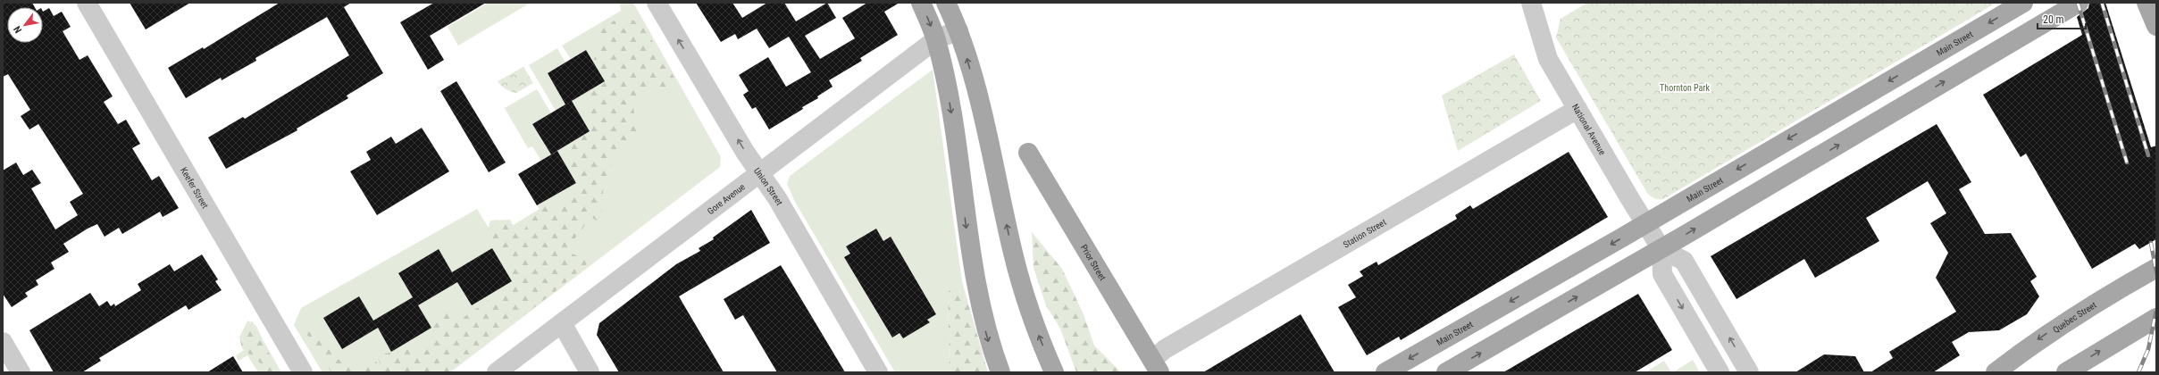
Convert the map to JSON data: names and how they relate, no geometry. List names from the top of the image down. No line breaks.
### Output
{"streets":{"main road":["Main Street","Prior Street","Quebec Street"],"street":["National Avenue","Union Street","Keefer Street","Gore Avenue","Station Street"]},"crossings":[["Main Street","National Avenue"],["National Avenue","Station Street"],["Union Street","Gore Avenue"],["Station Street","Prior Street"]],"one_way":["Union Street"],"parks":["Thornton Park"],"scale_bar":"20 m","north":"bottom left"}
